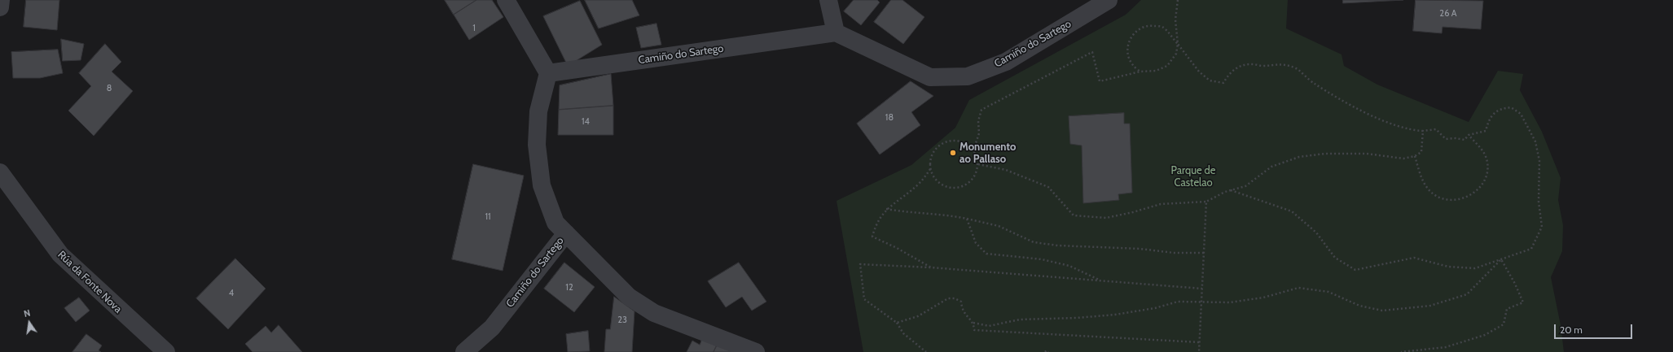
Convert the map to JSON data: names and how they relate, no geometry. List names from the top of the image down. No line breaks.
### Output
{"streets":{"street":["Camiño do Sartego","Rúa da Fonte Nova"]},"parks":["Parque de Castelao"],"places":["Monumento ao Pallaso"],"house_numbers":["26 A","1","8","18","14","11","12","4","23"],"scale_bar":"20 m","north":"top"}
